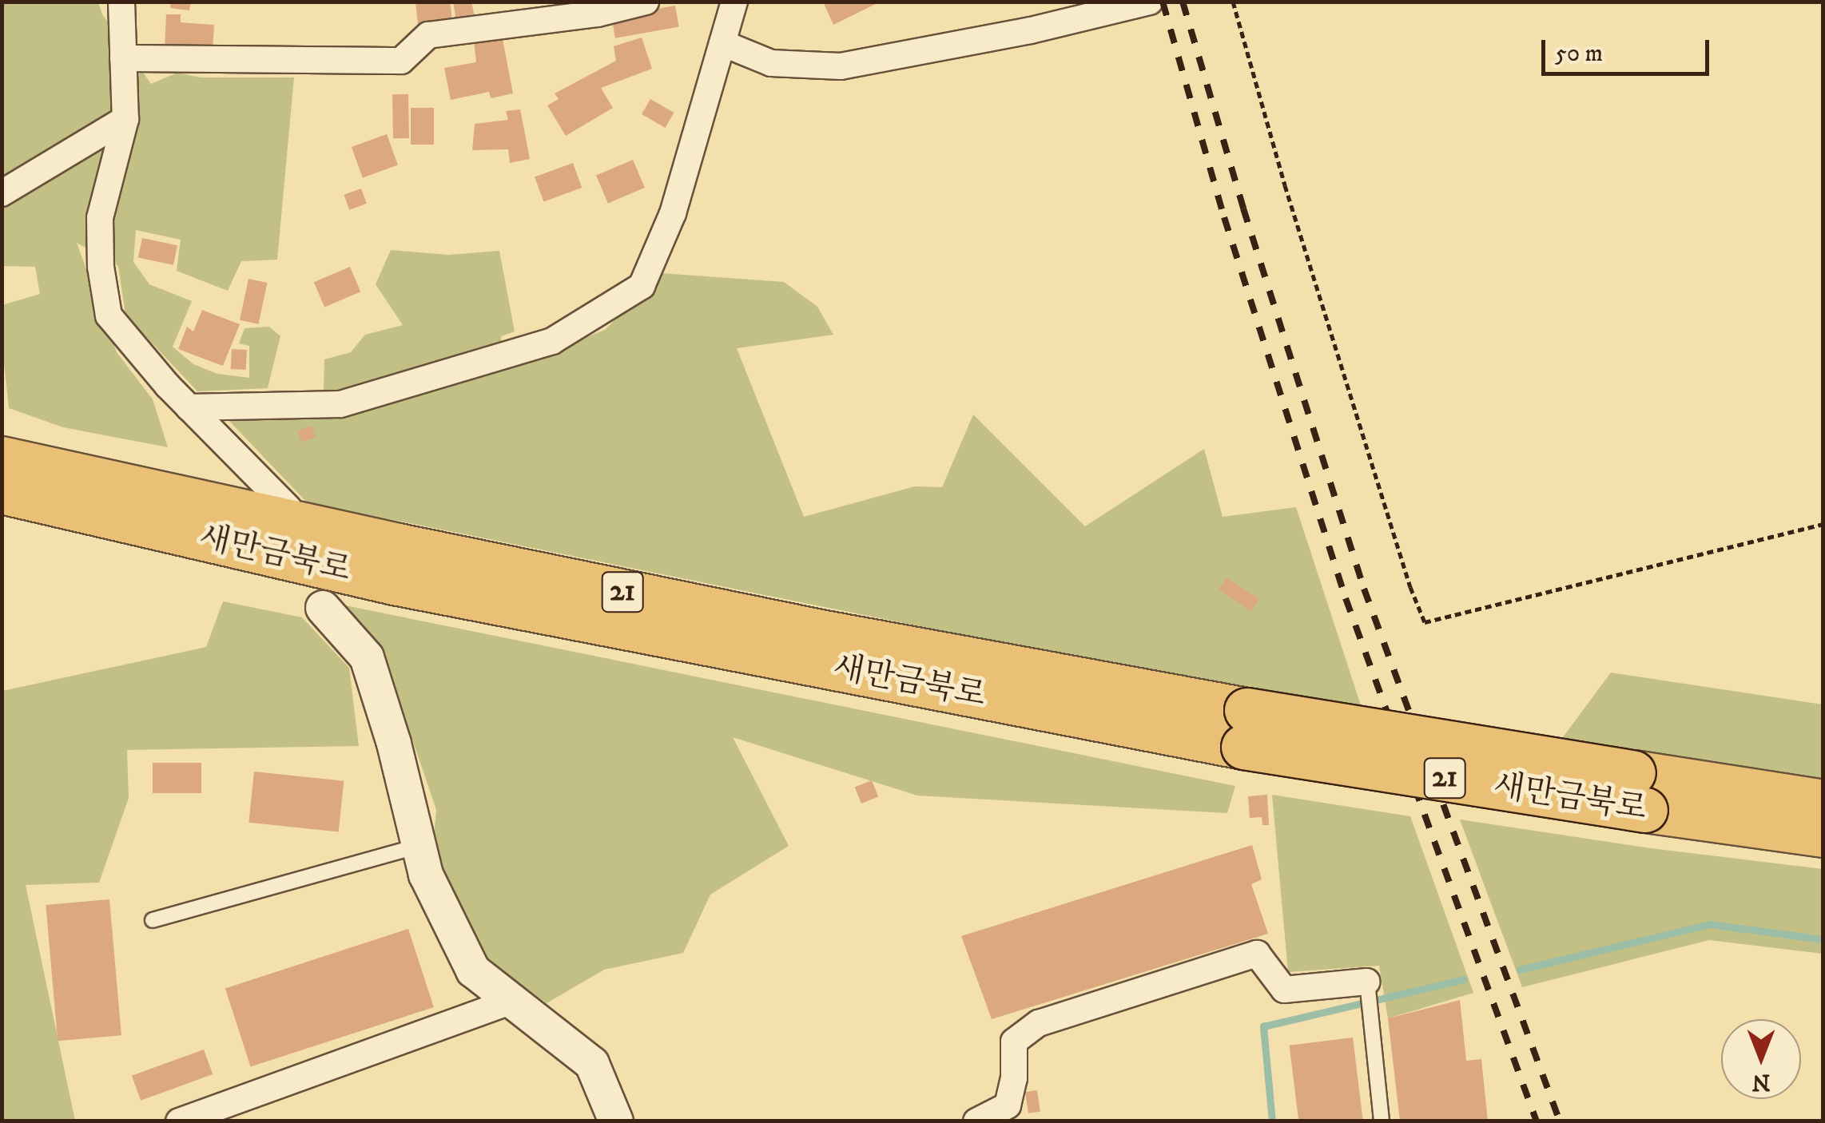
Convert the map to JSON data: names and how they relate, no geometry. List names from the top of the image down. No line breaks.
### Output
{"streets":{"highway":["새만금북로","21"]},"scale_bar":"50 m","north":"bottom"}
